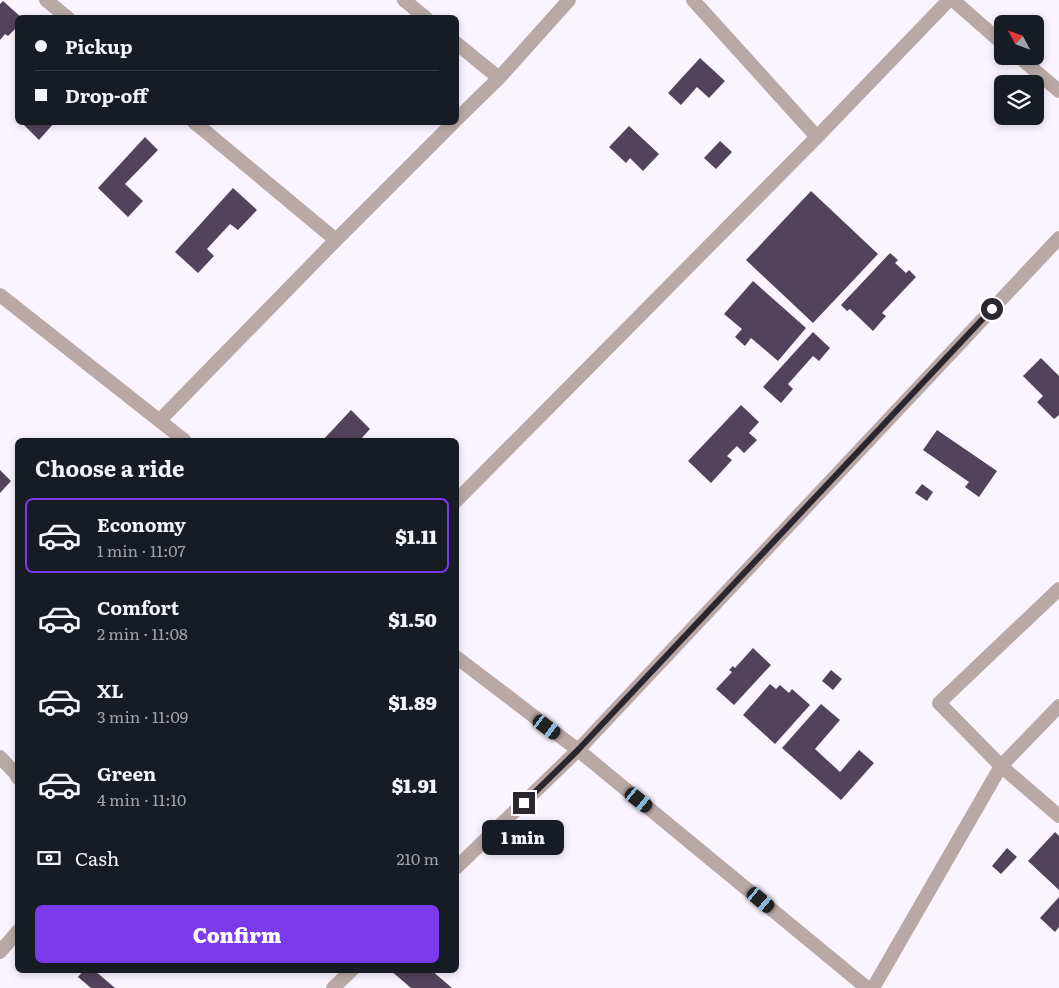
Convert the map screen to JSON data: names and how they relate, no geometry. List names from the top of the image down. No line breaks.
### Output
{"north":"top left","page":{"banner":["Pickup","Drop-off"],"heading":"Choose a ride","list":[{"name":"Economy","note":"1 min · 11:07","value":"$1.11"},{"name":"Comfort","note":"2 min · 11:08","value":"$1.50"},{"name":"XL","note":"3 min · 11:09","value":"$1.89"},{"name":"Green","note":"4 min · 11:10","value":"$1.91"}],"bubble":"1 min","pay":["Cash","210 m"],"buttons":"Confirm"}}
